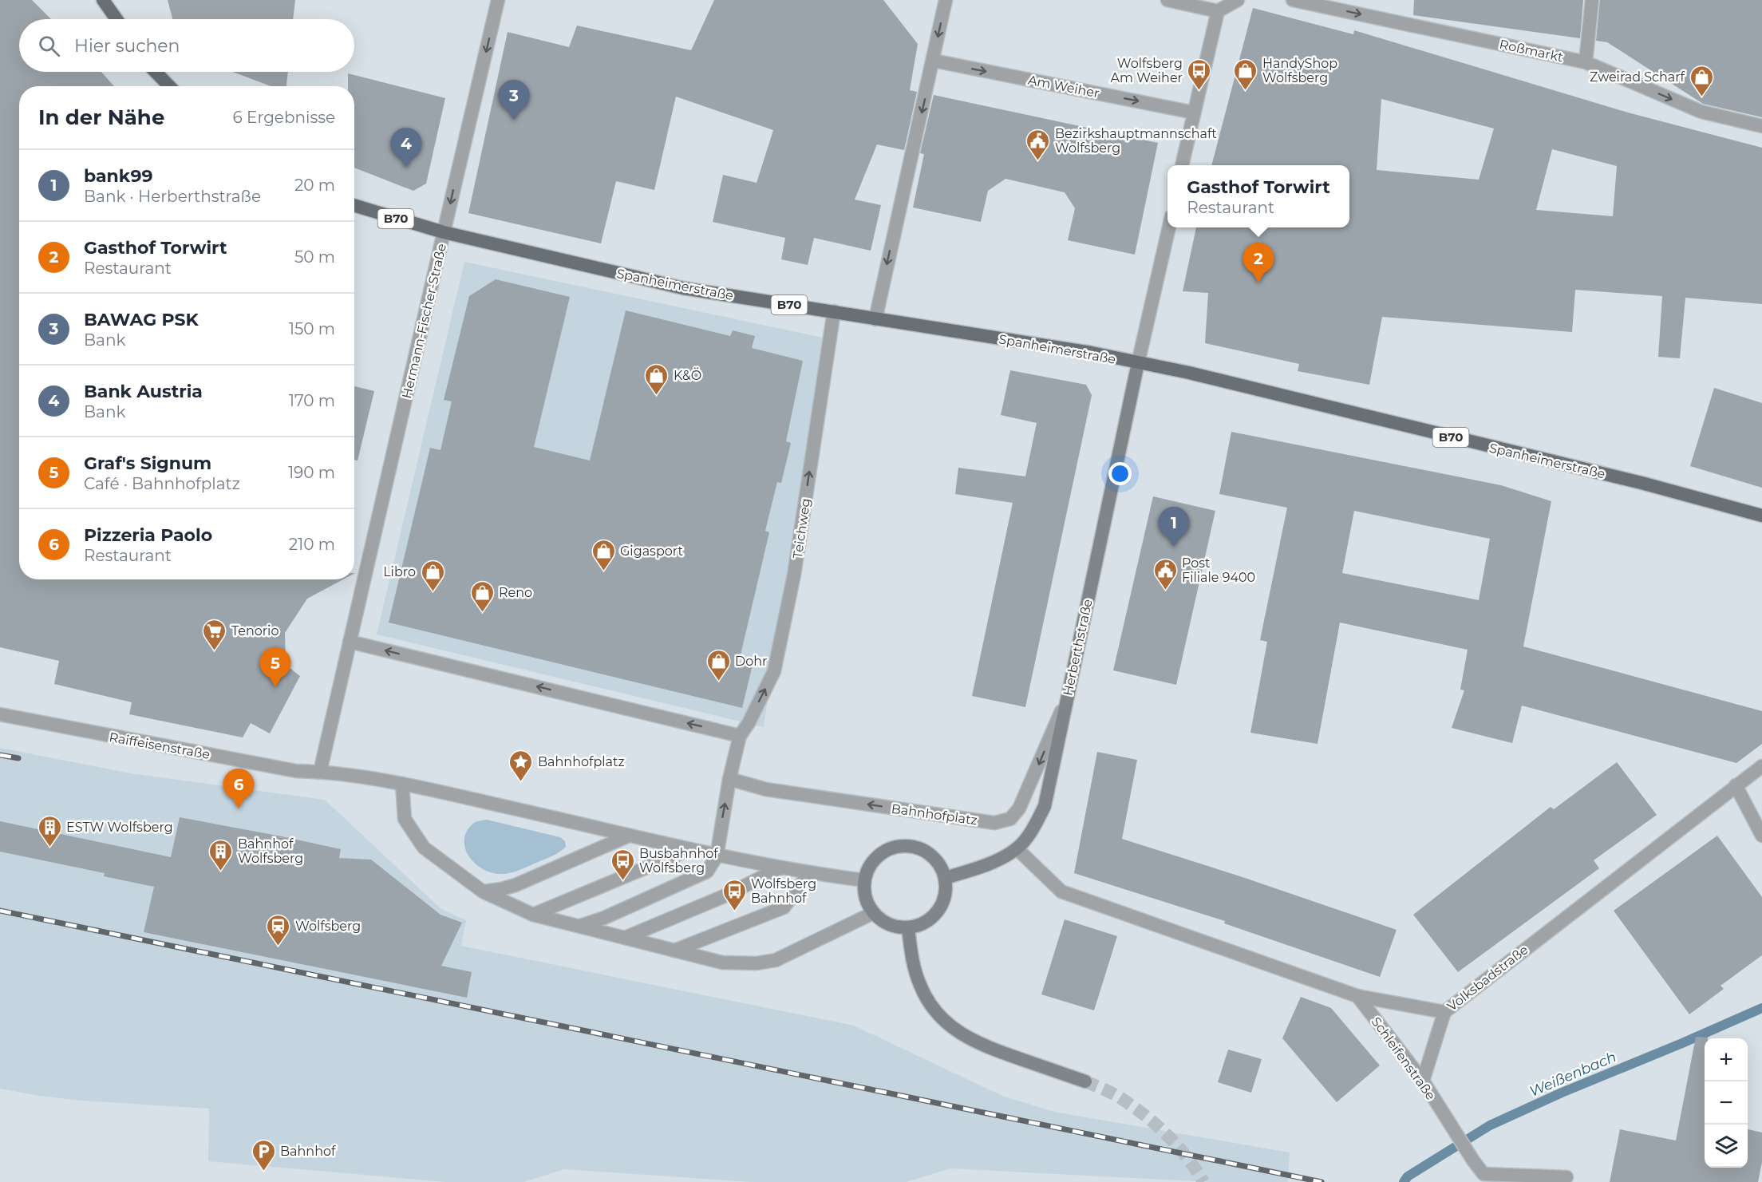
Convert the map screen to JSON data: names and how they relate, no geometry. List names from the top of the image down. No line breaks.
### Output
{"streets":{"main road":["B70","Spanheimerstraße","Herberthstraße"],"street":["Roßmarkt","Am Weiher","Hermann-Fischer-Straße","Teichweg","Raiffeisenstraße","Bahnhofplatz","Volksbadstraße","Schleifenstraße"]},"crossings":[["Spanheimerstraße","Hermann-Fischer-Straße"],["Spanheimerstraße","Teichweg"],["Spanheimerstraße","Herberthstraße"],["Herberthstraße","Bahnhofplatz"],["Herberthstraße","Volksbadstraße"],["Volksbadstraße","Schleifenstraße"]],"one_way":["Roßmarkt","Am Weiher","Hermann-Fischer-Straße","Teichweg"],"water":["Weißenbach"],"places":{"bus stop":["Wolfsberg Am Weiher","Busbahnhof Wolfsberg","Wolfsberg Bahnhof"],"shop":["HandyShop Wolfsberg","Zweirad Scharf","K&Ö","Gigasport","Libro","Reno","Dohr"],"public building":["Bezirkshauptmannschaft Wolfsberg","Post Filiale 9400"],"supermarket":["Tenorio"],"place":["Bahnhofplatz"],"building":["ESTW Wolfsberg","Bahnhof Wolfsberg"],"station":["Wolfsberg"],"parking":["Bahnhof"]},"page":{"search":"Hier suchen","pins":["3","4","2","1","5","6"],"heading":["In der Nähe","6 Ergebnisse"],"list":[{"mark":"1","name":"bank99","note":"Bank · Herberthstraße","value":"20 m"},{"mark":"2","name":"Gasthof Torwirt","note":"Restaurant","value":"50 m"},{"mark":"3","name":"BAWAG PSK","note":"Bank","value":"150 m"},{"mark":"4","name":"Bank Austria","note":"Bank","value":"170 m"},{"mark":"5","name":"Graf's Signum","note":"Café · Bahnhofplatz","value":"190 m"},{"mark":"6","name":"Pizzeria Paolo","note":"Restaurant","value":"210 m"}],"popup":["Gasthof Torwirt","Restaurant"],"map_buttons":["+","−"]}}
